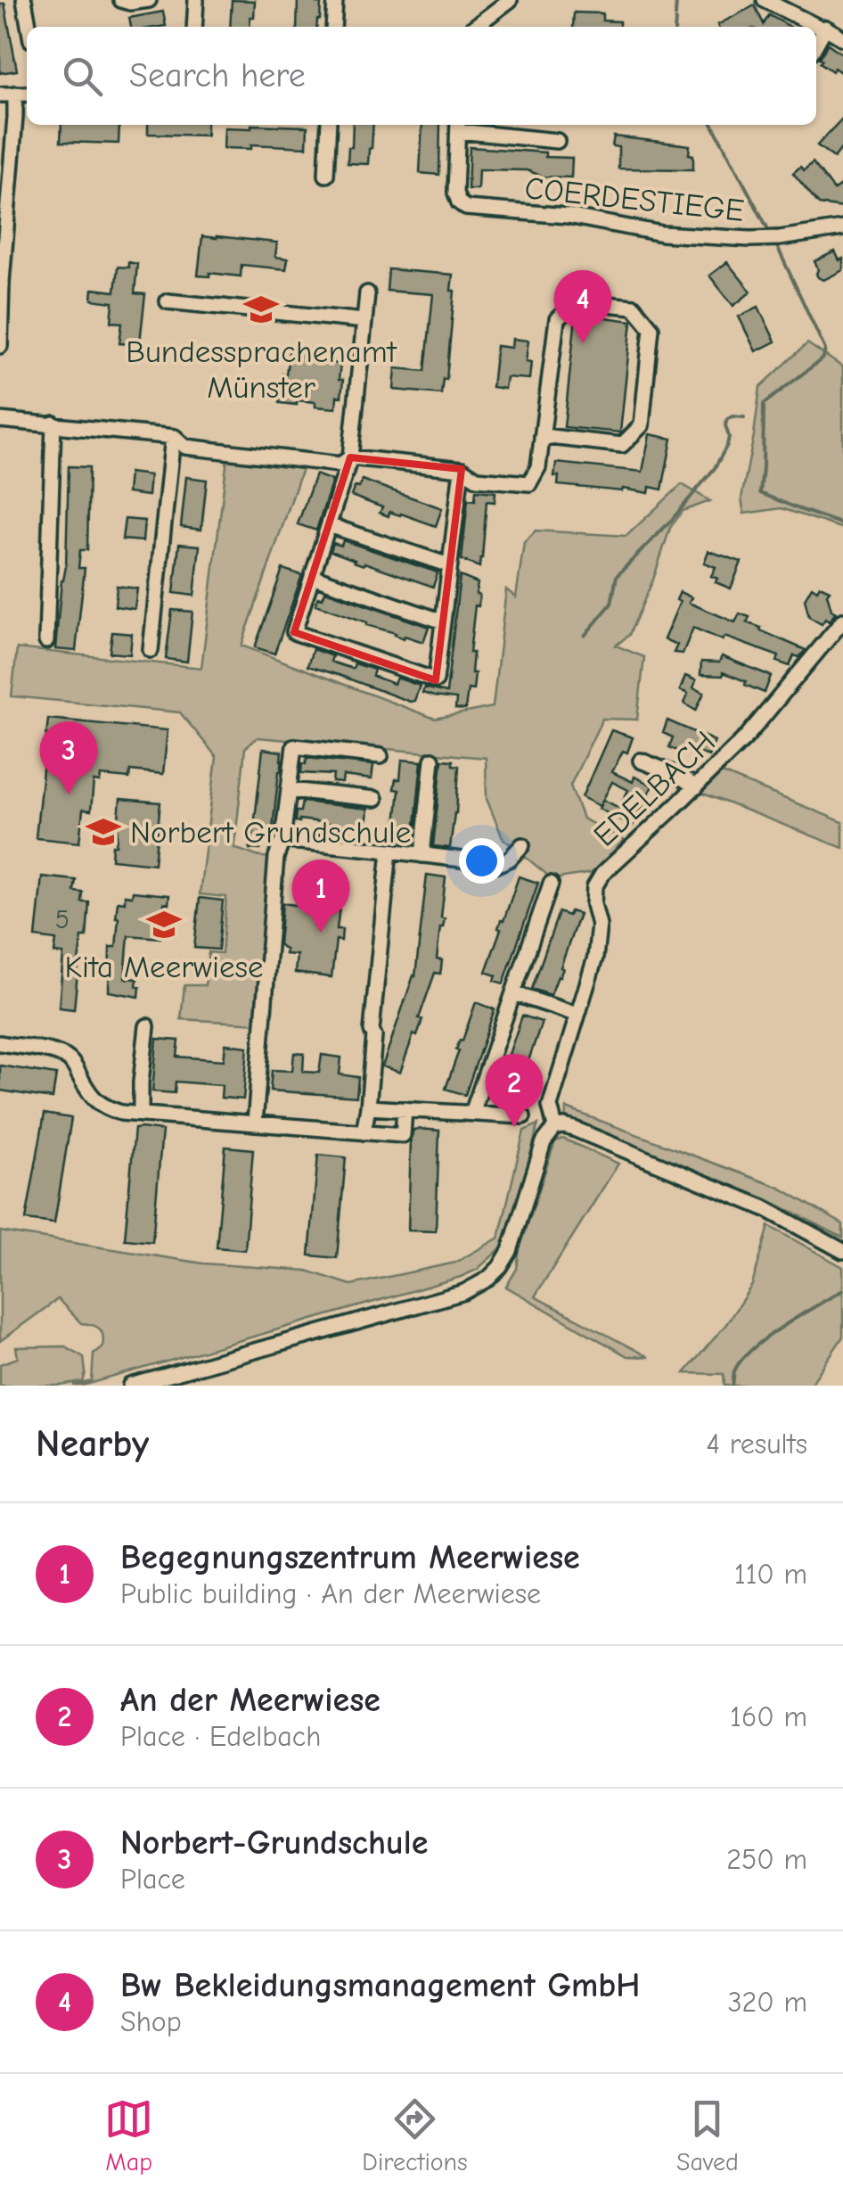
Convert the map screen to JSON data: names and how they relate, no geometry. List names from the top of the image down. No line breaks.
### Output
{"streets":{"street":["COERDESTIEGE","EDELBACH"]},"places":{"school or university":["Bundessprachenamt Münster","Norbert Grundschule","Kita Meerwiese"]},"house_numbers":["5"],"page":{"search":"Search here","pins":["4","3","1","2"],"heading":["Nearby","4 results"],"list":[{"mark":"1","name":"Begegnungszentrum Meerwiese","note":"Public building · An der Meerwiese","value":"110 m"},{"mark":"2","name":"An der Meerwiese","note":"Place · Edelbach","value":"160 m"},{"mark":"3","name":"Norbert-Grundschule","note":"Place","value":"250 m"},{"mark":"4","name":"Bw Bekleidungsmanagement GmbH","note":"Shop","value":"320 m"}],"nav":["Map","Directions","Saved"]}}
